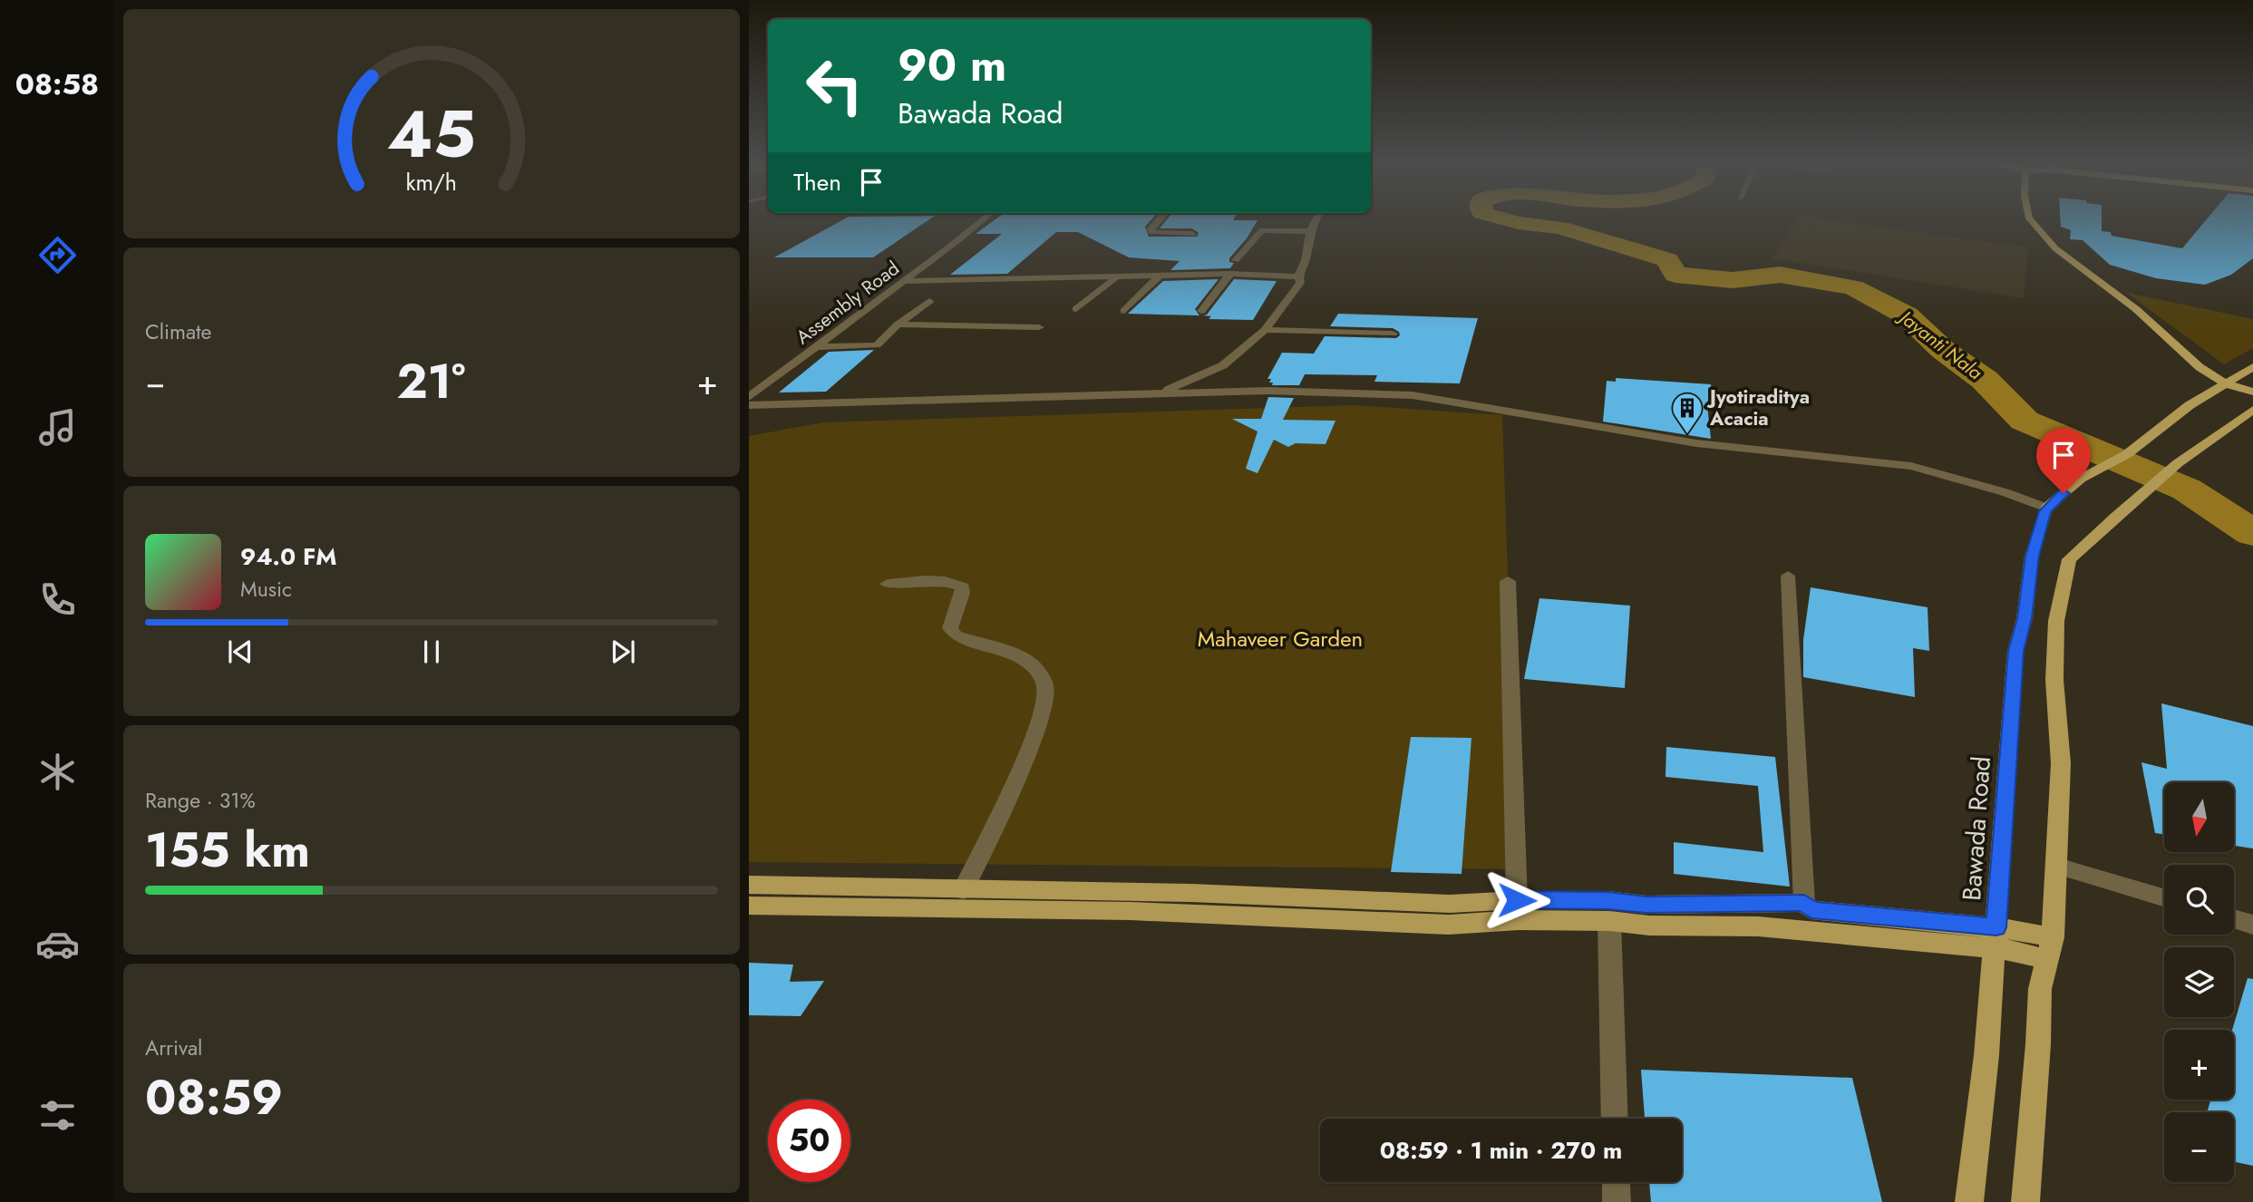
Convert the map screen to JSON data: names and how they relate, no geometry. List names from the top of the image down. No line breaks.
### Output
{"streets":{"main road":["Bawada Road"],"street":["Assembly Road"]},"water":["Jayanti Nala"],"parks":["Mahaveer Garden"],"places":{"building":["Jyotiraditya Acacia"]},"north":"bottom","page":{"tabs":"08:58","turn":["90 m","Bawada Road"],"then":"Then","tile":["Climate",["Range · 31%","155 km"],["Arrival","08:59"]],"heat":["−","21°","+"],"song":["94.0 FM","Music"],"map_buttons":["+","−"],"limit":"50","trip":"08:59 · 1 min · 270 m","gauge":["45","km/h"]}}
